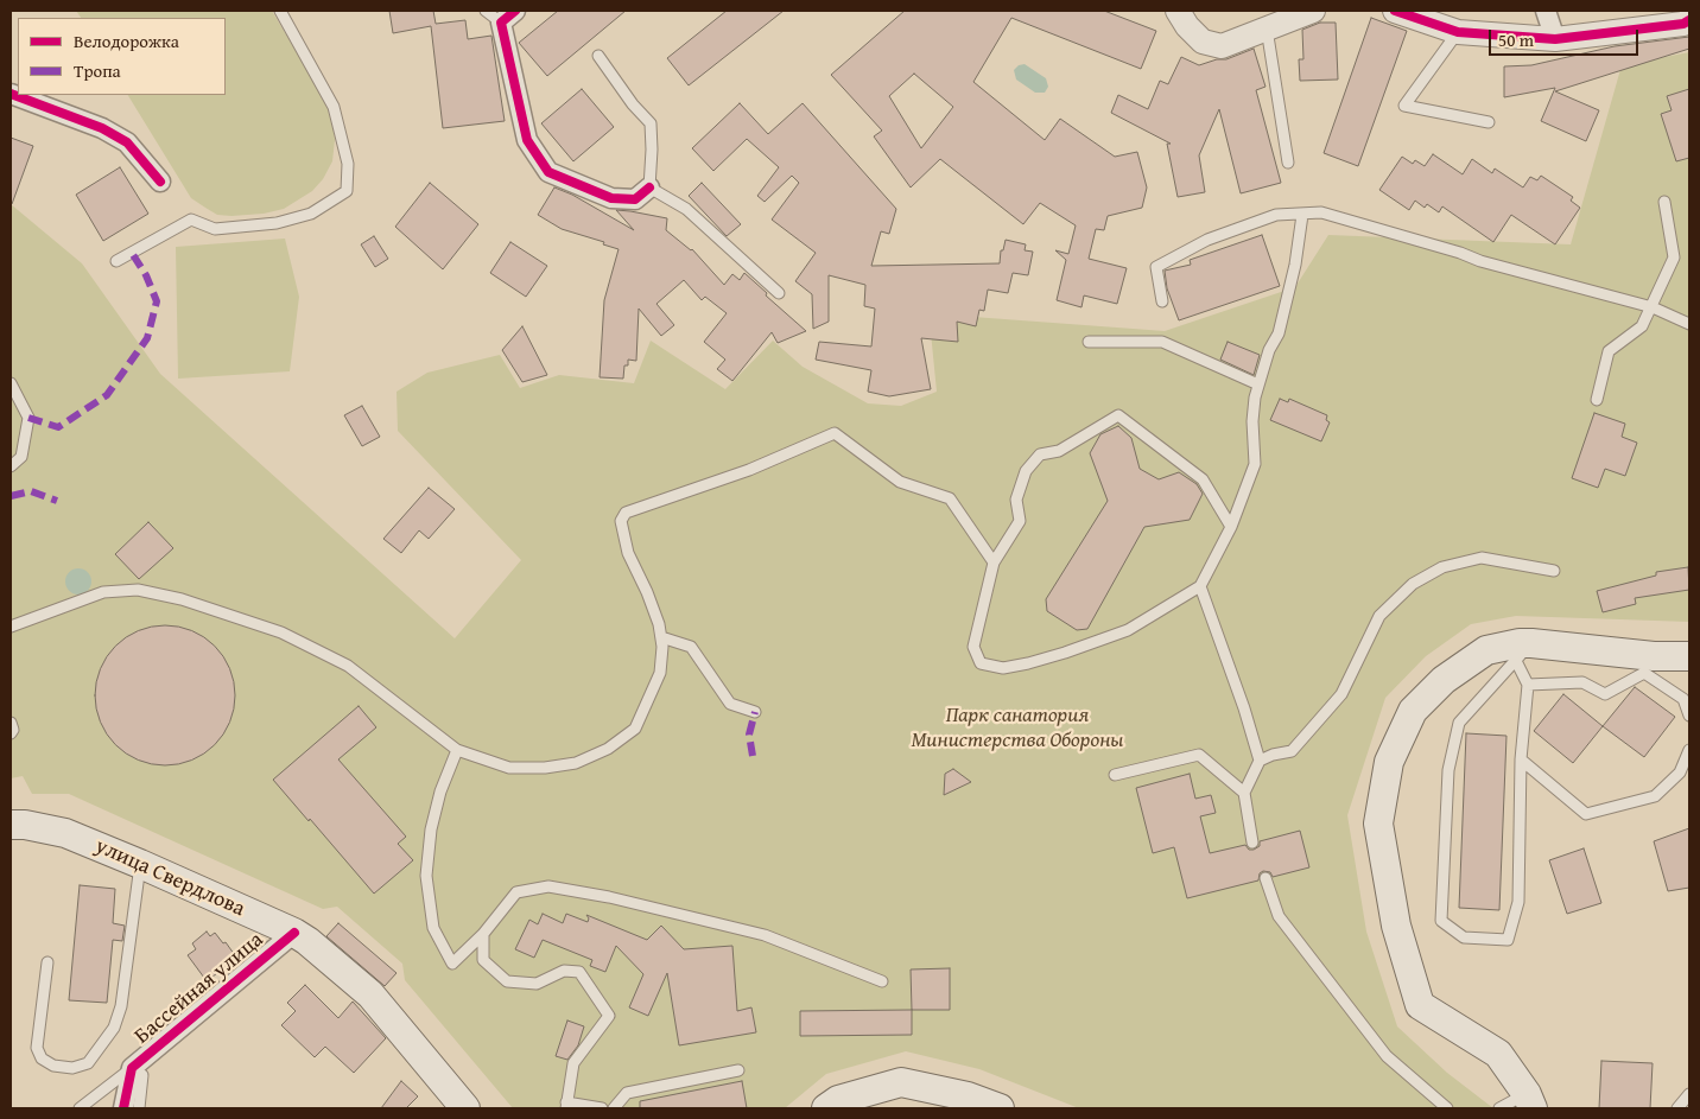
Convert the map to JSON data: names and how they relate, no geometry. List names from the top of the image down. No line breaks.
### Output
{"streets":{"main road":["улица Свердлова"],"street":["Бассейная улица"]},"crossings":[["улица Свердлова","Бассейная улица"]],"parks":["Парк санатория Министерства Обороны"],"legend":["Велодорожка","Тропа"],"scale_bar":"50 m"}
